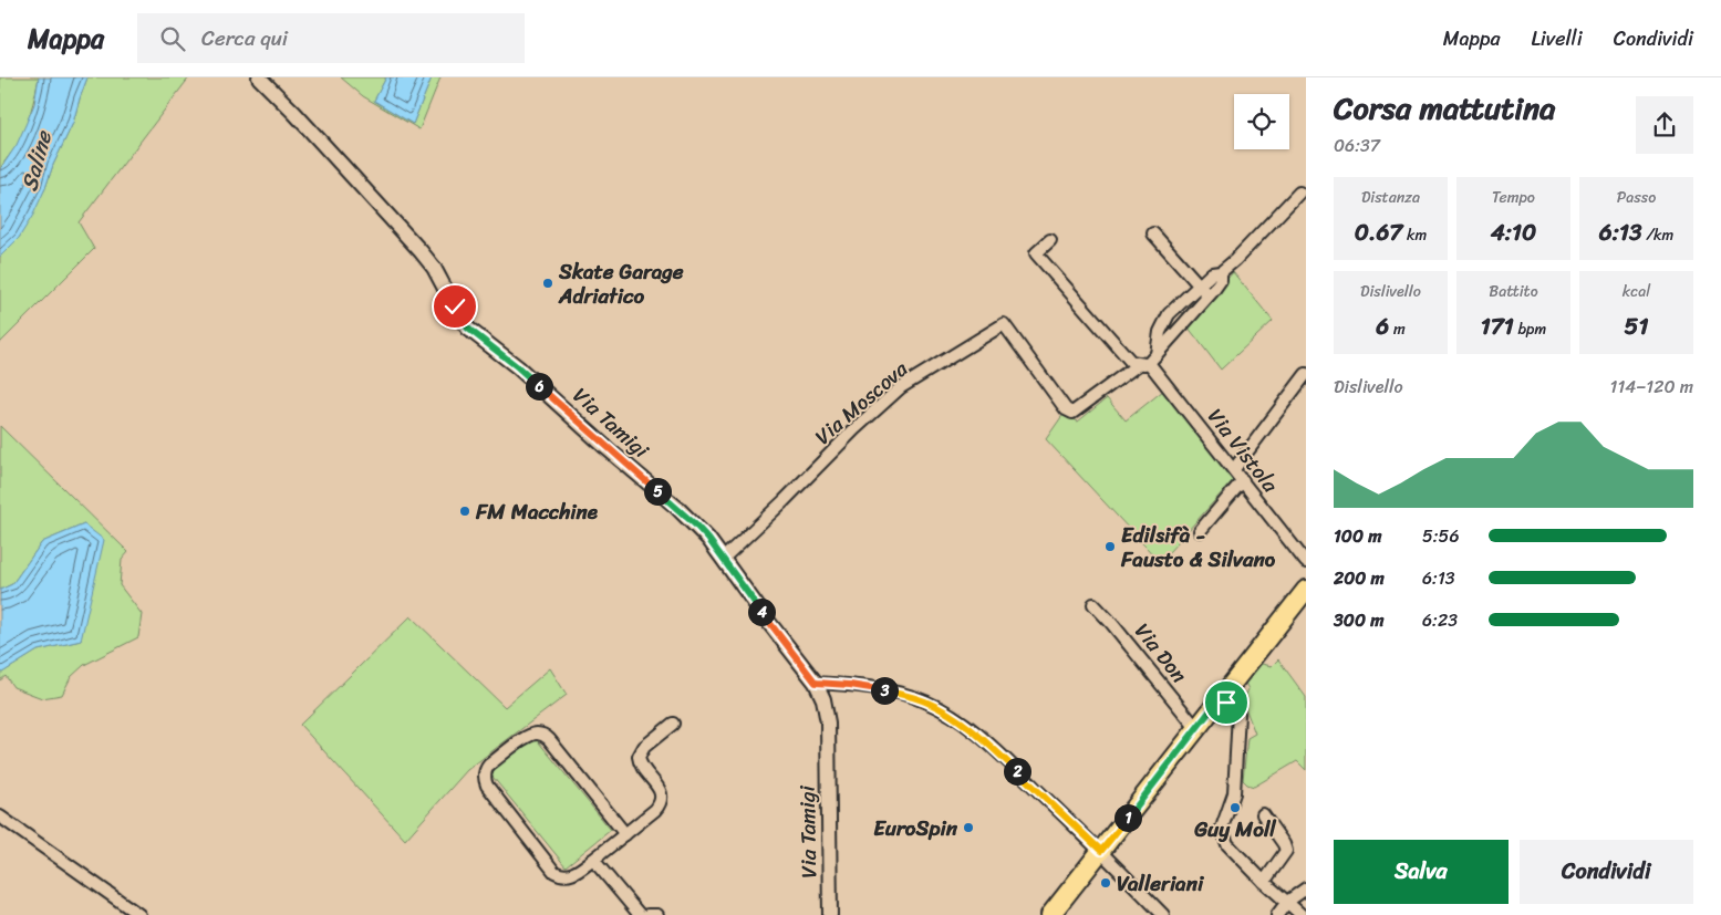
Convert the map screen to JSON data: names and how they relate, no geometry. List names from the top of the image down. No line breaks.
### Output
{"streets":{"street":["Via Moscova","Via Tamigi","Via Vistola","Via Don"]},"crossings":[["Via Moscova","Via Tamigi"],["Via Moscova","Via Vistola"]],"water":["Saline"],"places":["Skate Garage Adriatico","FM Macchine","Edilsifà - Fausto & Silvano","Guy Moll","EuroSpin","Valleriani"],"page":{"header":"Mappa","search":"Cerca qui","nav":["Mappa","Livelli","Condividi"],"heading":["Corsa mattutina","06:37"],"stats":[["Distanza","0.67 km"],["Tempo","4:10"],["Passo","6:13 /km"],["Dislivello","6 m"],["Battito","171 bpm"],["kcal","51"]],"chart":["Dislivello","114–120 m"],"pins":["6","5","4","3","2","1"],"list":[{"name":"100 m","note":"5:56"},{"name":"200 m","note":"6:13"},{"name":"300 m","note":"6:23"}],"buttons":["Salva","Condividi"]}}
